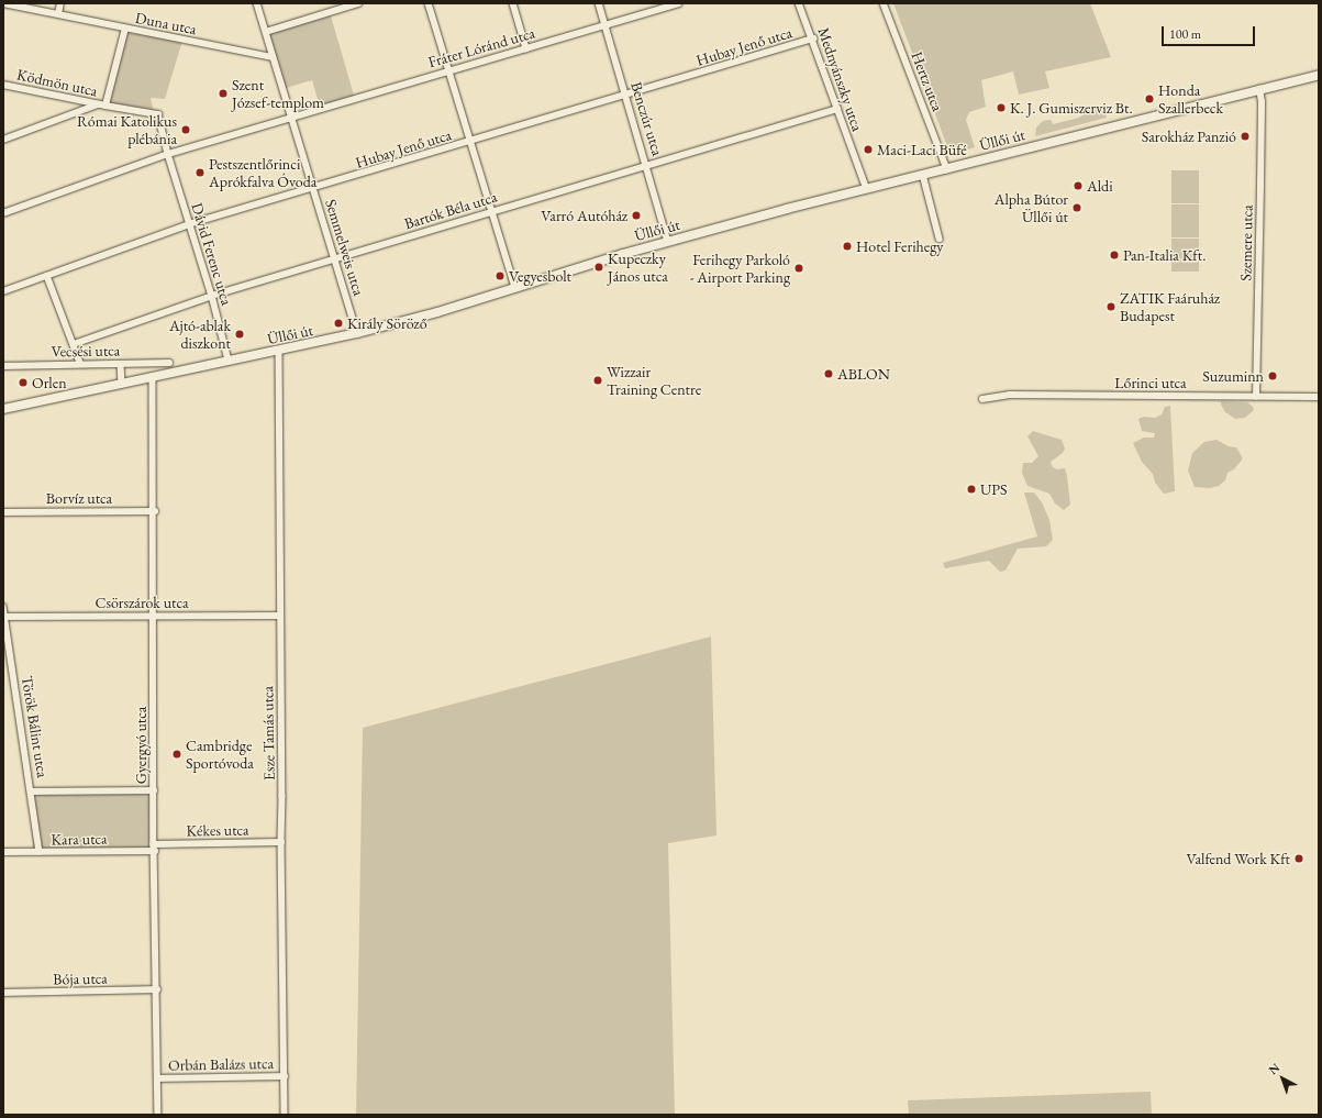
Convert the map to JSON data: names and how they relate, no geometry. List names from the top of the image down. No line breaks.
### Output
{"streets":{"main road":["Üllői út"],"street":["Duna utca","Hubay Jenő utca","Fráter Lóránd utca","Mednyánszky utca","Hertz utca","Ködmön utca","Benczúr utca","Bartók Béla utca","Szemere utca","Semmelweis utca","Dávid Ferenc utca","Vecsési utca","Lőrinci utca","Borvíz utca","Csörszárok utca","Török Bálint utca","Esze Tamás utca","Gyergyó utca","Kékes utca","Kara utca","Bója utca","Orbán Balázs utca"]},"crossings":[["Duna utca","Semmelweis utca"],["Hubay Jenő utca","Mednyánszky utca"],["Hubay Jenő utca","Benczúr utca"],["Hubay Jenő utca","Semmelweis utca"],["Hubay Jenő utca","Dávid Ferenc utca"],["Fráter Lóránd utca","Ködmön utca"],["Fráter Lóránd utca","Benczúr utca"],["Fráter Lóránd utca","Semmelweis utca"],["Fráter Lóránd utca","Dávid Ferenc utca"],["Mednyánszky utca","Üllői út"],["Mednyánszky utca","Bartók Béla utca"],["Hertz utca","Üllői út"],["Ködmön utca","Dávid Ferenc utca"],["Benczúr utca","Üllői út"],["Benczúr utca","Bartók Béla utca"],["Üllői út","Szemere utca"],["Üllői út","Semmelweis utca"],["Üllői út","Dávid Ferenc utca"],["Üllői út","Esze Tamás utca"],["Üllői út","Gyergyó utca"],["Bartók Béla utca","Semmelweis utca"],["Bartók Béla utca","Dávid Ferenc utca"],["Szemere utca","Lőrinci utca"],["Borvíz utca","Gyergyó utca"],["Csörszárok utca","Török Bálint utca"],["Csörszárok utca","Esze Tamás utca"],["Csörszárok utca","Gyergyó utca"],["Török Bálint utca","Kara utca"],["Esze Tamás utca","Kékes utca"],["Esze Tamás utca","Orbán Balázs utca"],["Gyergyó utca","Kékes utca"],["Gyergyó utca","Kara utca"],["Gyergyó utca","Bója utca"],["Gyergyó utca","Orbán Balázs utca"],["Kékes utca","Kara utca"]],"places":["Szent József-templom","Honda Szallerbeck","K. J. Gumiszerviz Bt.","Római Katolikus plébánia","Sarokház Panzió","Maci-Laci Büfé","Pestszentlőrinci Aprókfalva Óvoda","Aldi","Alpha Bútor Üllői út","Varró Autóház","Hotel Ferihegy","Pan-Italia Kft.","Kupeczky János utca","Ferihegy Parkoló - Airport Parking","Vegyesbolt","ZATIK Faáruház Budapest","Király Söröző","Ajtó-ablak diszkont","ABLON","Suzuminn","Wizzair Training Centre","Orlen","UPS","Cambridge Sportóvoda","Valfend Work Kft"],"scale_bar":"100 m","north":"top left"}
